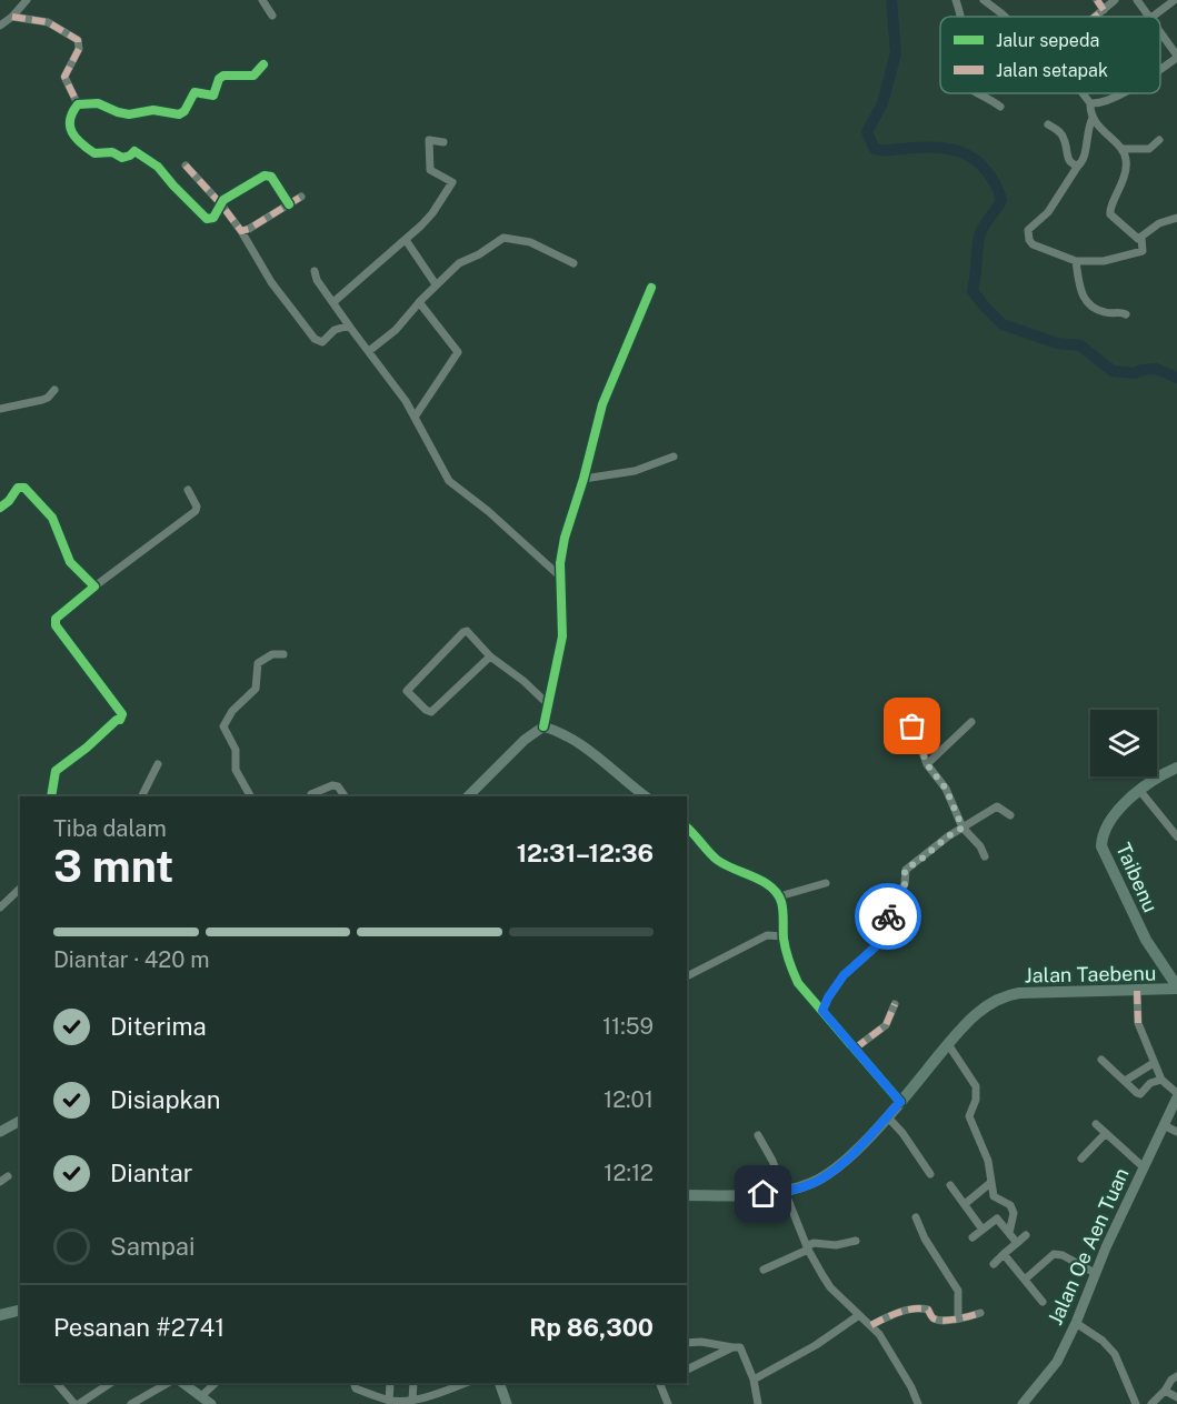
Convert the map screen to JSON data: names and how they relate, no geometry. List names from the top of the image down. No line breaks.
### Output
{"streets":{"main road":["Taibenu","Jalan Taebenu"],"street":["Jalan Oe Aen Tuan"]},"crossings":[["Taibenu","Jalan Taebenu"]],"legend":["Jalur sepeda","Jalan setapak"],"page":{"heading":["3 mnt","Tiba dalam","12:31–12:36"],"panel":["Pesanan #2741","Rp 86,300"],"bar":"Diantar · 420 m","list":[["Diterima","11:59"],["Disiapkan","12:01"],["Diantar","12:12"],"Sampai"]}}
